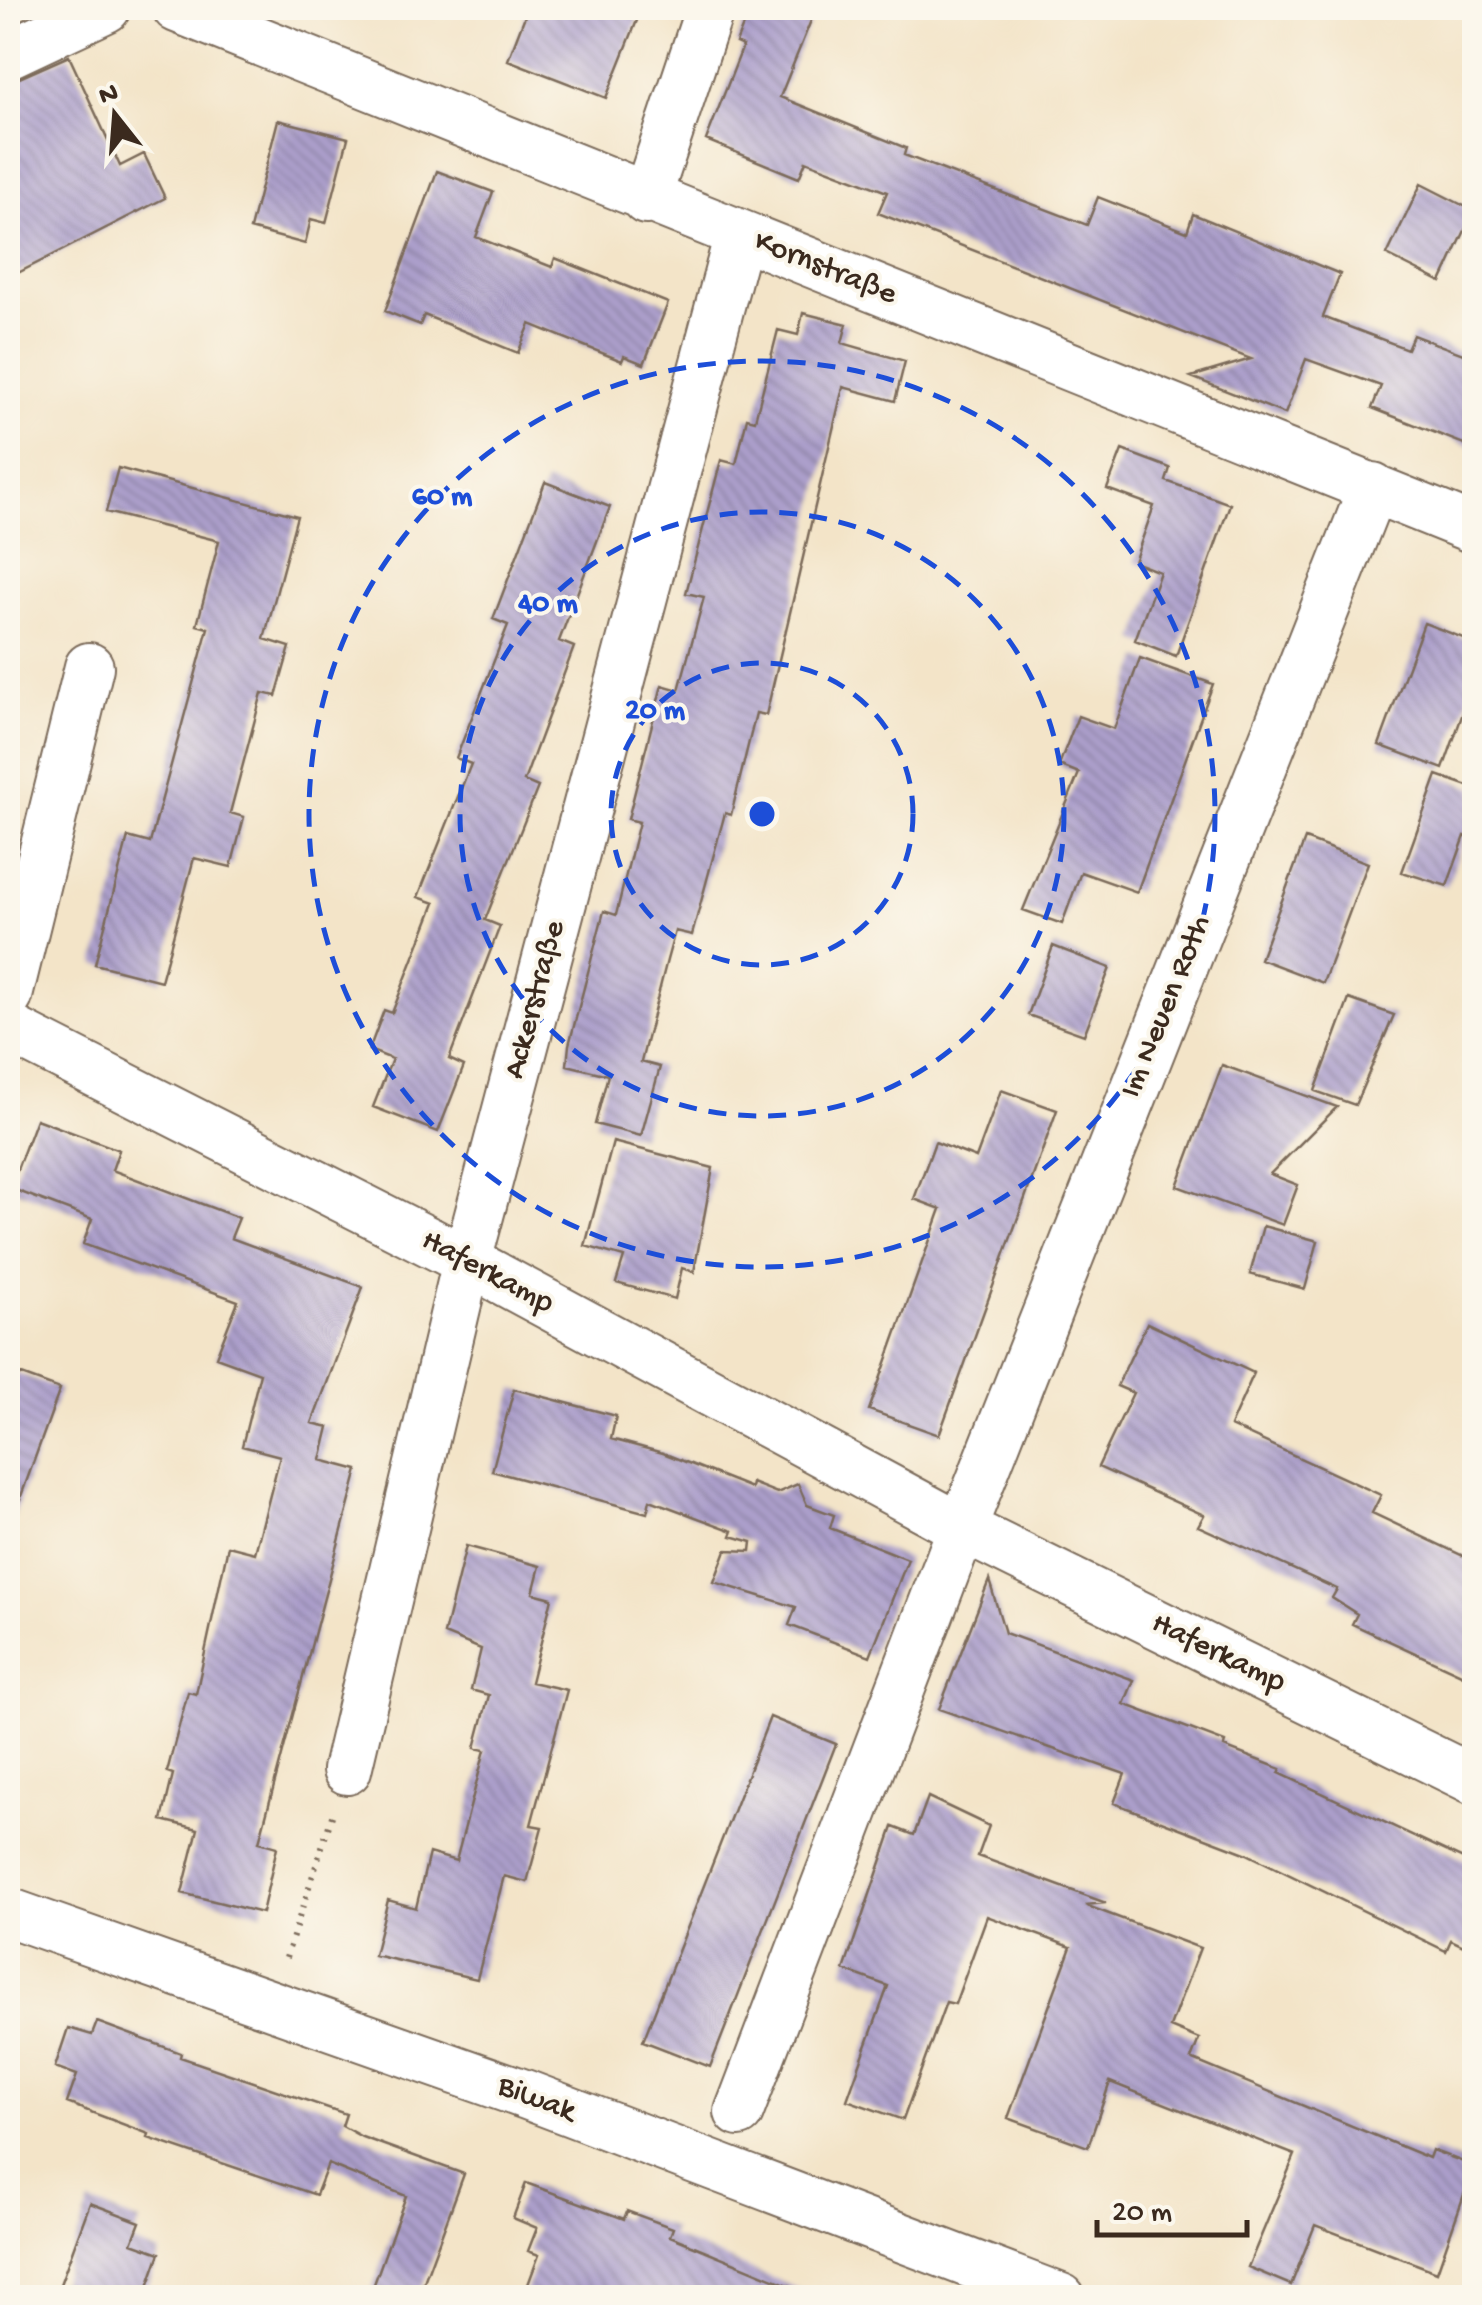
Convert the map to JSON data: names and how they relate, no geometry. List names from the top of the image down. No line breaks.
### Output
{"streets":{"street":["Kornstraße","Ackerstraße","Im Neuen Roth","Haferkamp","Biwak"]},"crossings":[["Kornstraße","Ackerstraße"],["Kornstraße","Im Neuen Roth"],["Ackerstraße","Haferkamp"],["Im Neuen Roth","Haferkamp"]],"scale_bar":"20 m","north":"top","rings":["60 m","40 m","20 m"]}
